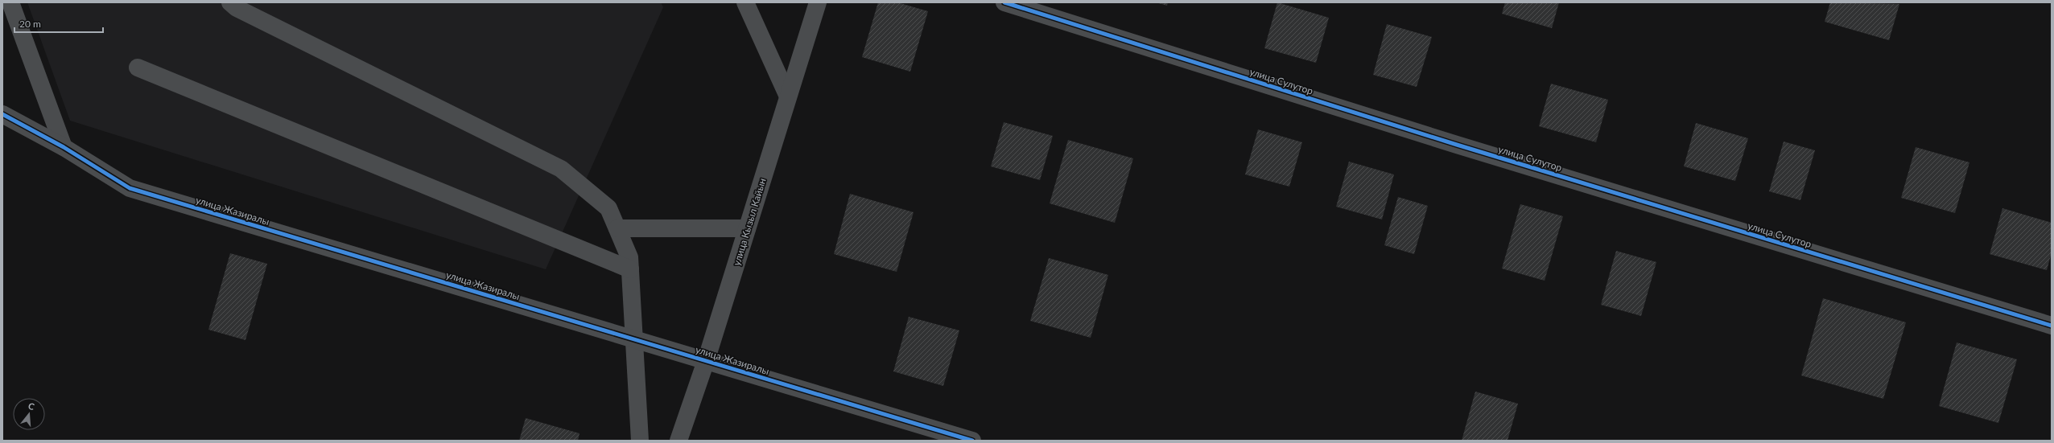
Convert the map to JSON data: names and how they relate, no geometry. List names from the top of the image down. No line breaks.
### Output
{"streets":{"street":["улица Сулутор","улица Жазиралы","улица Кызыл Кайын"]},"crossings":[["улица Жазиралы","улица Кызыл Кайын"]],"scale_bar":"20 m","north":"top"}
